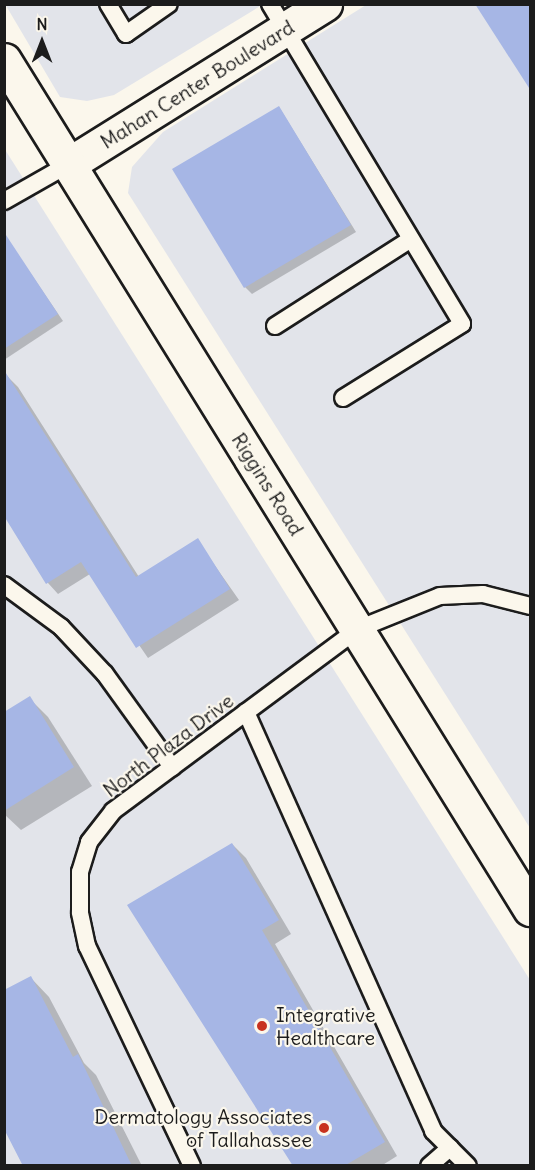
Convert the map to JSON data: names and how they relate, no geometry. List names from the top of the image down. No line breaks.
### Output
{"streets":{"street":["Mahan Center Boulevard","Riggins Road"],"lane":["North Plaza Drive"]},"crossings":[["Mahan Center Boulevard","Riggins Road"],["Riggins Road","North Plaza Drive"]],"places":["Integrative Healthcare","Dermatology Associates of Tallahassee"],"north":"top"}
